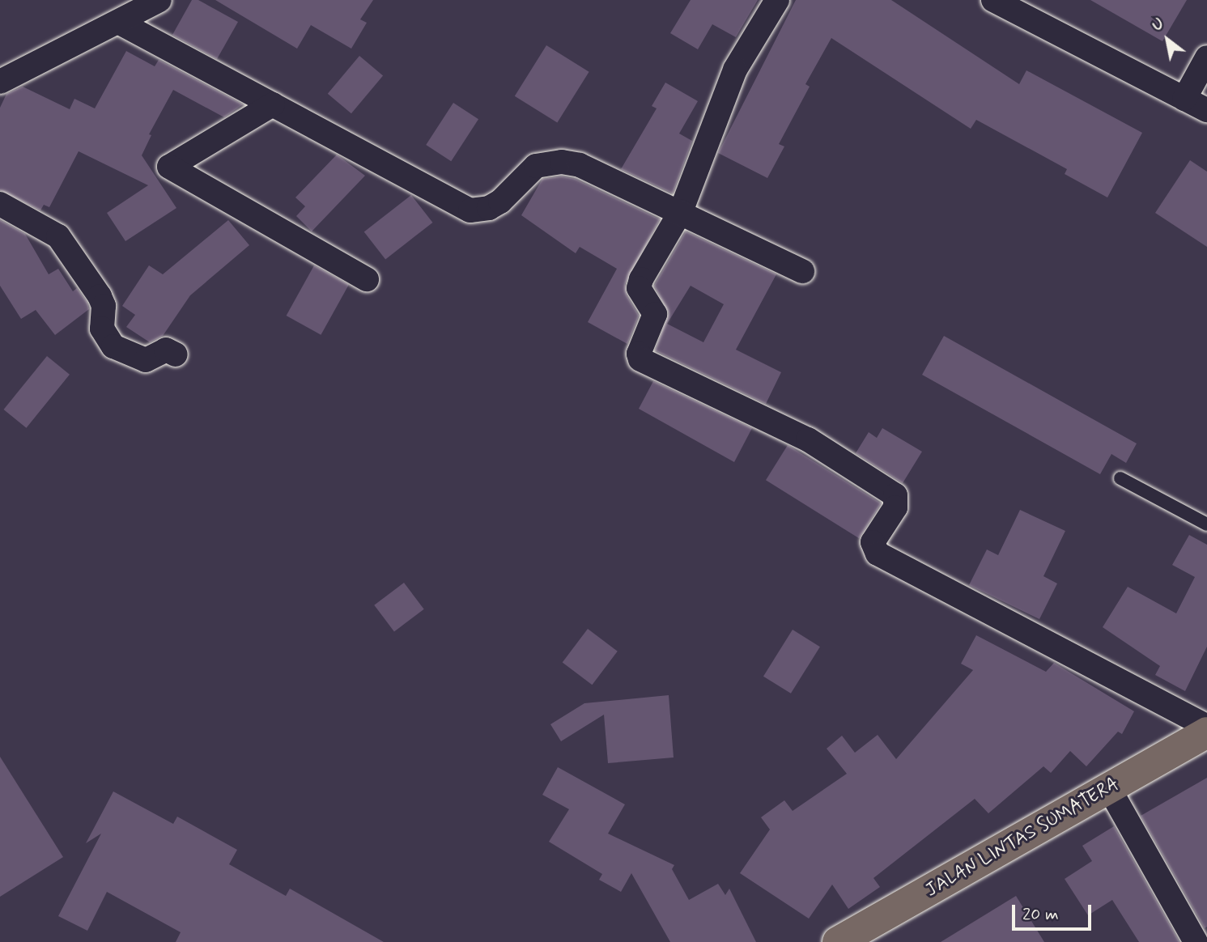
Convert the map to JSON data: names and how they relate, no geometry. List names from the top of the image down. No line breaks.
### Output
{"streets":{"highway":["JALAN LINTAS SUMATERA"]},"scale_bar":"20 m","north":"top left"}
